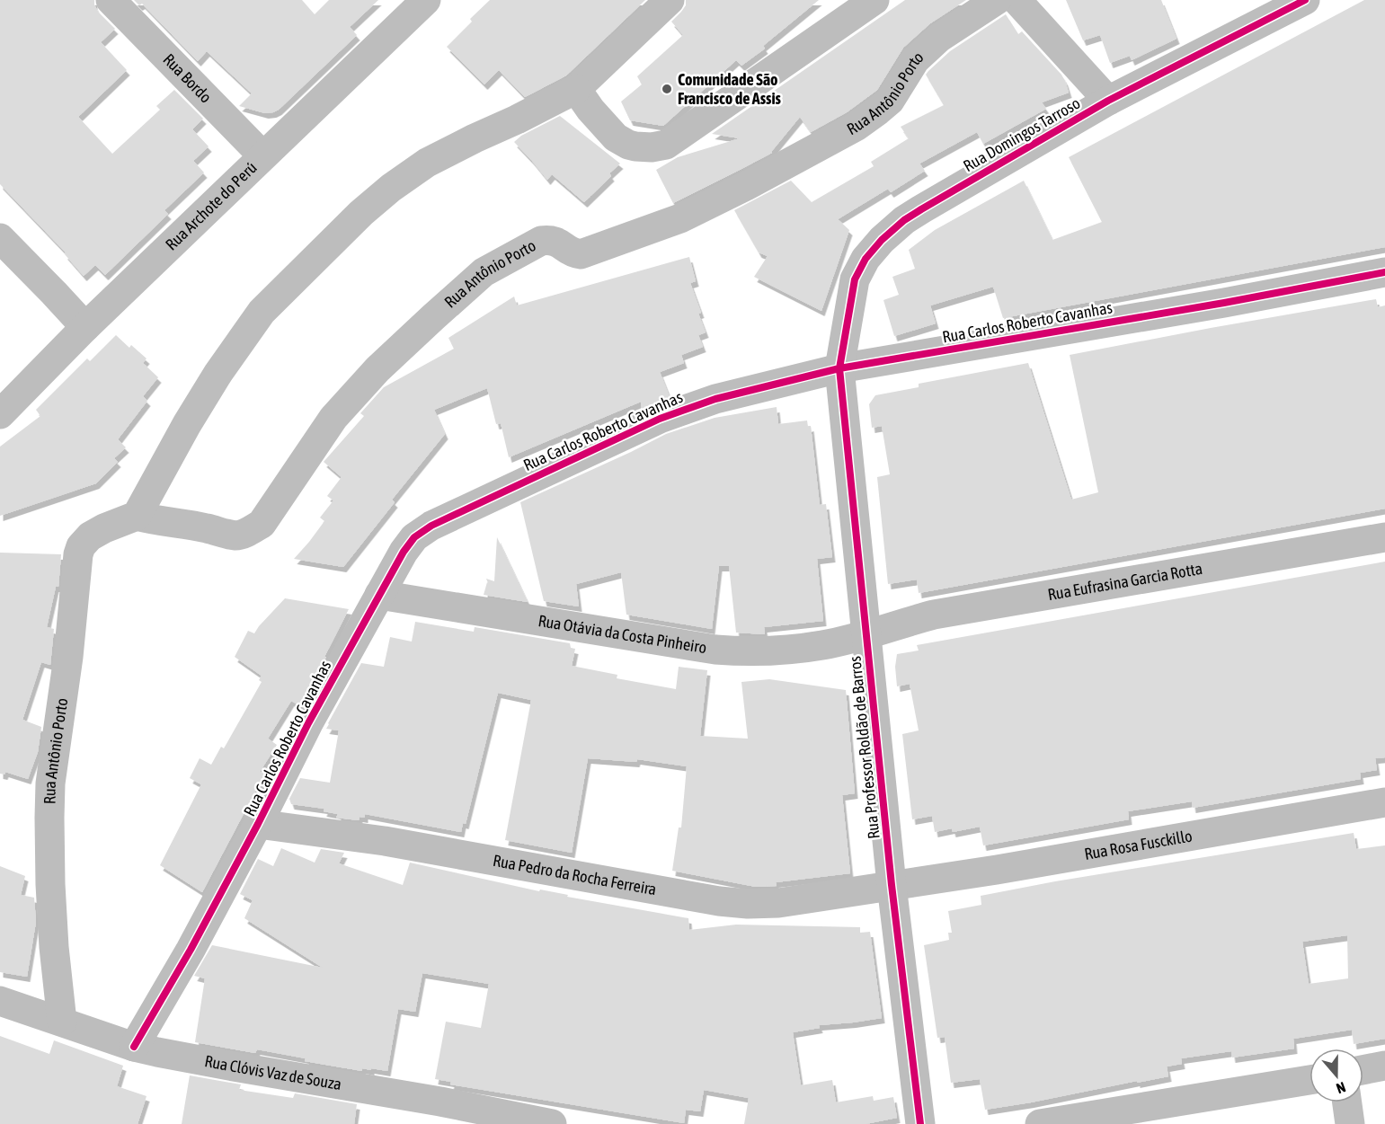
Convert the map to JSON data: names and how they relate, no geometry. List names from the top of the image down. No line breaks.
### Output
{"streets":{"street":["Rua Bordo","Rua Antônio Porto","Rua Domingos Tarroso","Rua Archote do Perú","Rua Carlos Roberto Cavanhas","Rua Eufrasina Garcia Rotta","Rua Otávia da Costa Pinheiro","Rua Professor Roldão de Barros","Rua Rosa Fusckillo","Rua Pedro da Rocha Ferreira","Rua Clóvis Vaz de Souza"]},"crossings":[["Rua Bordo","Rua Archote do Perú"],["Rua Antônio Porto","Rua Clóvis Vaz de Souza"],["Rua Domingos Tarroso","Rua Carlos Roberto Cavanhas"],["Rua Domingos Tarroso","Rua Professor Roldão de Barros"],["Rua Carlos Roberto Cavanhas","Rua Otávia da Costa Pinheiro"],["Rua Carlos Roberto Cavanhas","Rua Professor Roldão de Barros"],["Rua Carlos Roberto Cavanhas","Rua Pedro da Rocha Ferreira"],["Rua Carlos Roberto Cavanhas","Rua Clóvis Vaz de Souza"],["Rua Eufrasina Garcia Rotta","Rua Otávia da Costa Pinheiro"],["Rua Eufrasina Garcia Rotta","Rua Professor Roldão de Barros"],["Rua Otávia da Costa Pinheiro","Rua Professor Roldão de Barros"],["Rua Professor Roldão de Barros","Rua Rosa Fusckillo"],["Rua Professor Roldão de Barros","Rua Pedro da Rocha Ferreira"],["Rua Rosa Fusckillo","Rua Pedro da Rocha Ferreira"]],"places":["Comunidade São Francisco de Assis"],"north":"bottom"}
